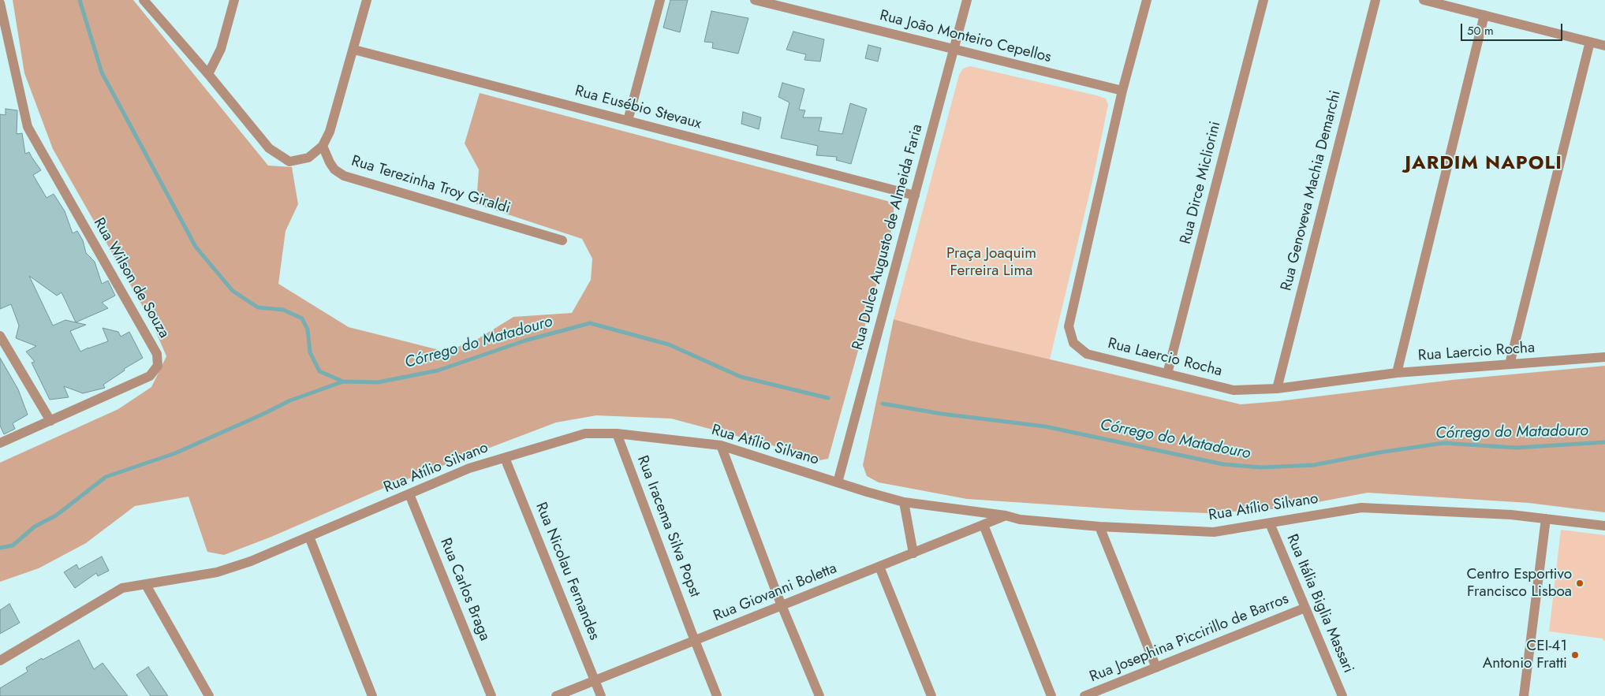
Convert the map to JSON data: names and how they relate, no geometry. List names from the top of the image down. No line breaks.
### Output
{"streets":{"street":["Rua João Monteiro Cepellos","Rua Eusébio Stevaux","Rua Dirce Micliorini","Rua Terezinha Troy Giraldi","Rua Genoveva Machia Demarchi","Rua Dulce Augusto de Almeida Faria","Rua Wilson de Souza","Rua Laercio Rocha","Rua Atílio Silvano","Rua Iracema Silva Popst","Rua Nicolau Fernandes","Rua Carlos Braga","Rua Giovanni Boletta","Rua Itália Biglia Massari","Rua Josephina Piccirillo de Barros"]},"crossings":[["Rua João Monteiro Cepellos","Rua Dulce Augusto de Almeida Faria"],["Rua João Monteiro Cepellos","Rua Laercio Rocha"],["Rua Eusébio Stevaux","Rua Dulce Augusto de Almeida Faria"],["Rua Dirce Micliorini","Rua Laercio Rocha"],["Rua Genoveva Machia Demarchi","Rua Laercio Rocha"],["Rua Dulce Augusto de Almeida Faria","Rua Atílio Silvano"],["Rua Atílio Silvano","Rua Iracema Silva Popst"],["Rua Atílio Silvano","Rua Nicolau Fernandes"],["Rua Atílio Silvano","Rua Carlos Braga"],["Rua Atílio Silvano","Rua Giovanni Boletta"],["Rua Atílio Silvano","Rua Itália Biglia Massari"],["Rua Iracema Silva Popst","Rua Giovanni Boletta"],["Rua Nicolau Fernandes","Rua Giovanni Boletta"],["Rua Itália Biglia Massari","Rua Josephina Piccirillo de Barros"]],"districts":["JARDIM NAPOLI"],"water":["Córrego do Matadouro"],"parks":["Praça Joaquim Ferreira Lima"],"places":["Centro Esportivo Francisco Lisboa","CEI-41 Antonio Fratti"],"scale_bar":"50 m"}
